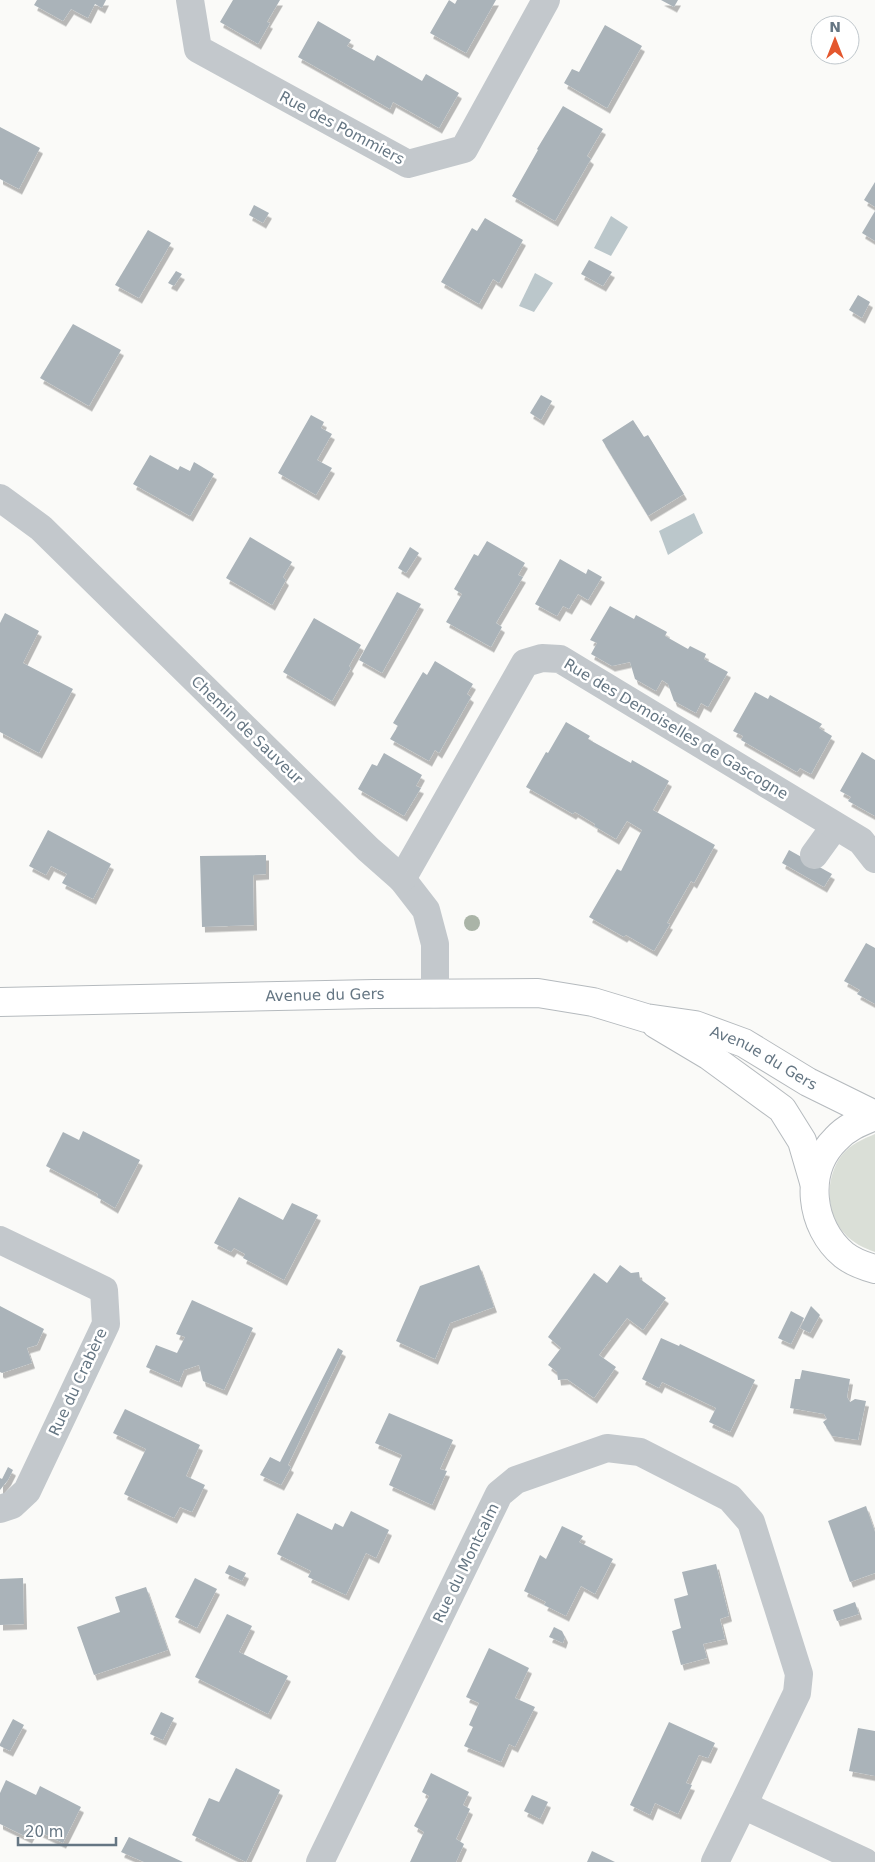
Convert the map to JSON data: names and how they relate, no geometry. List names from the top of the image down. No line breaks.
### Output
{"streets":{"main road":["Avenue du Gers"],"street":["Rue des Pommiers","Rue des Demoiselles de Gascogne","Chemin de Sauveur","Rue du Crabère","Rue du Montcalm"]},"crossings":[["Rue des Demoiselles de Gascogne","Chemin de Sauveur"],["Chemin de Sauveur","Avenue du Gers"]],"scale_bar":"20 m","north":"top"}
